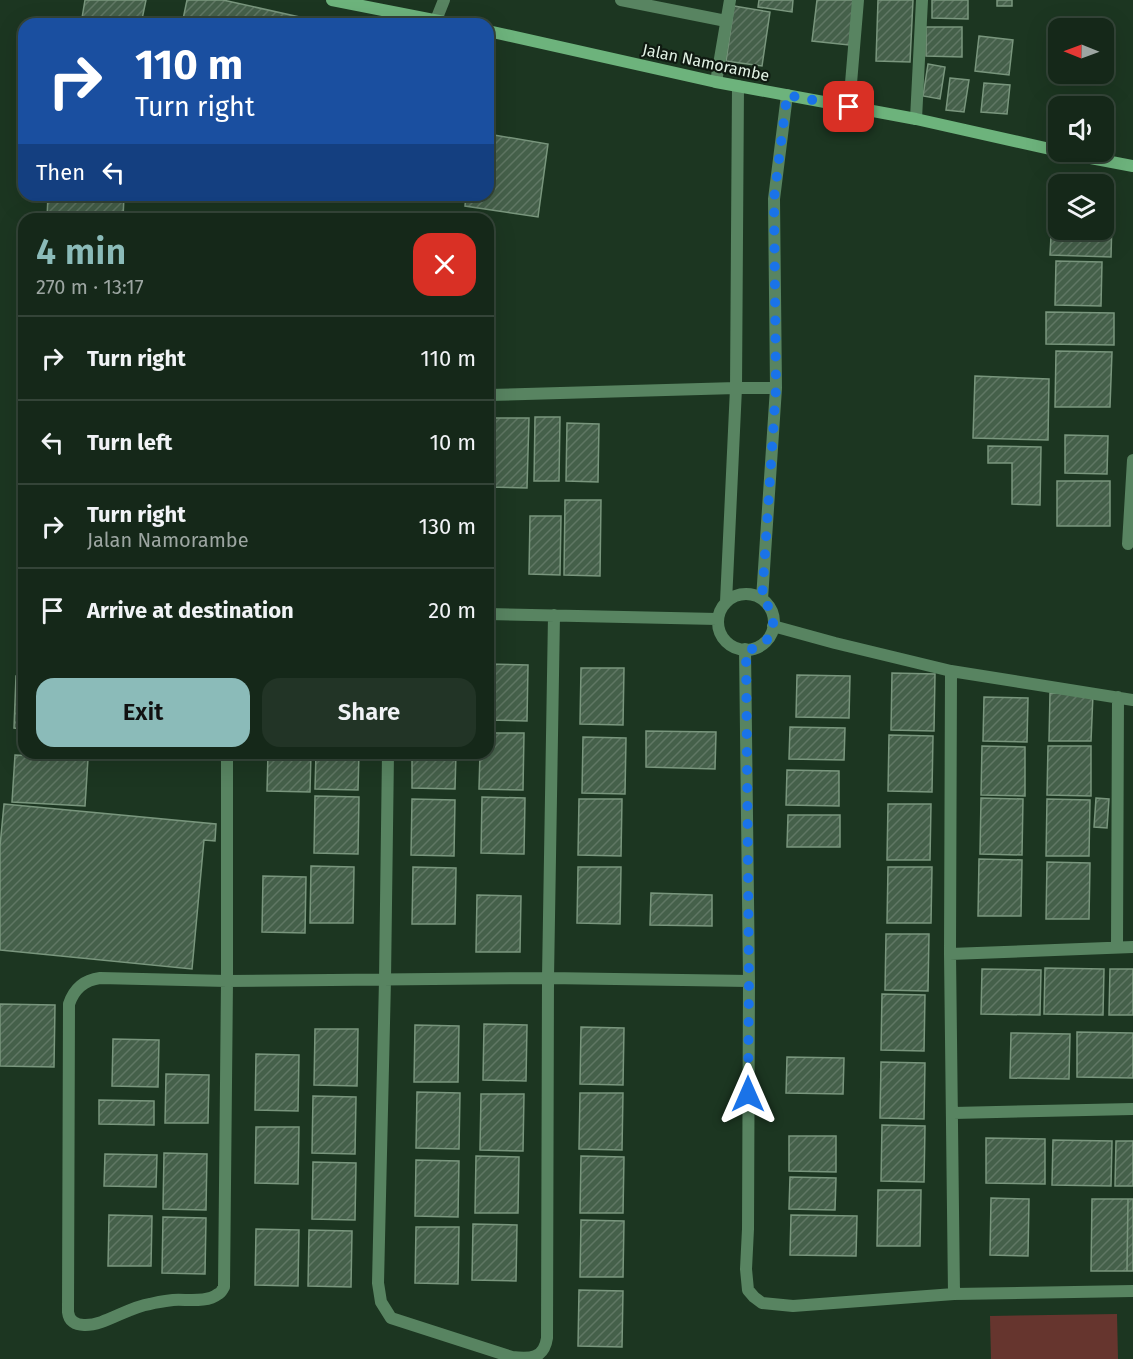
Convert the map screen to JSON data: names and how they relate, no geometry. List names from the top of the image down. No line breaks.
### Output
{"streets":{"main road":["Jalan Namorambe"]},"north":"left","page":{"turn":["110 m","Turn right"],"then":"Then","heading":["4 min","270 m · 13:17"],"list":[{"name":"Turn right","value":"110 m"},{"name":"Turn left","value":"10 m"},{"name":"Turn right","note":"Jalan Namorambe","value":"130 m"},{"name":"Arrive at destination","value":"20 m"}],"buttons":["Exit","Share"]}}
